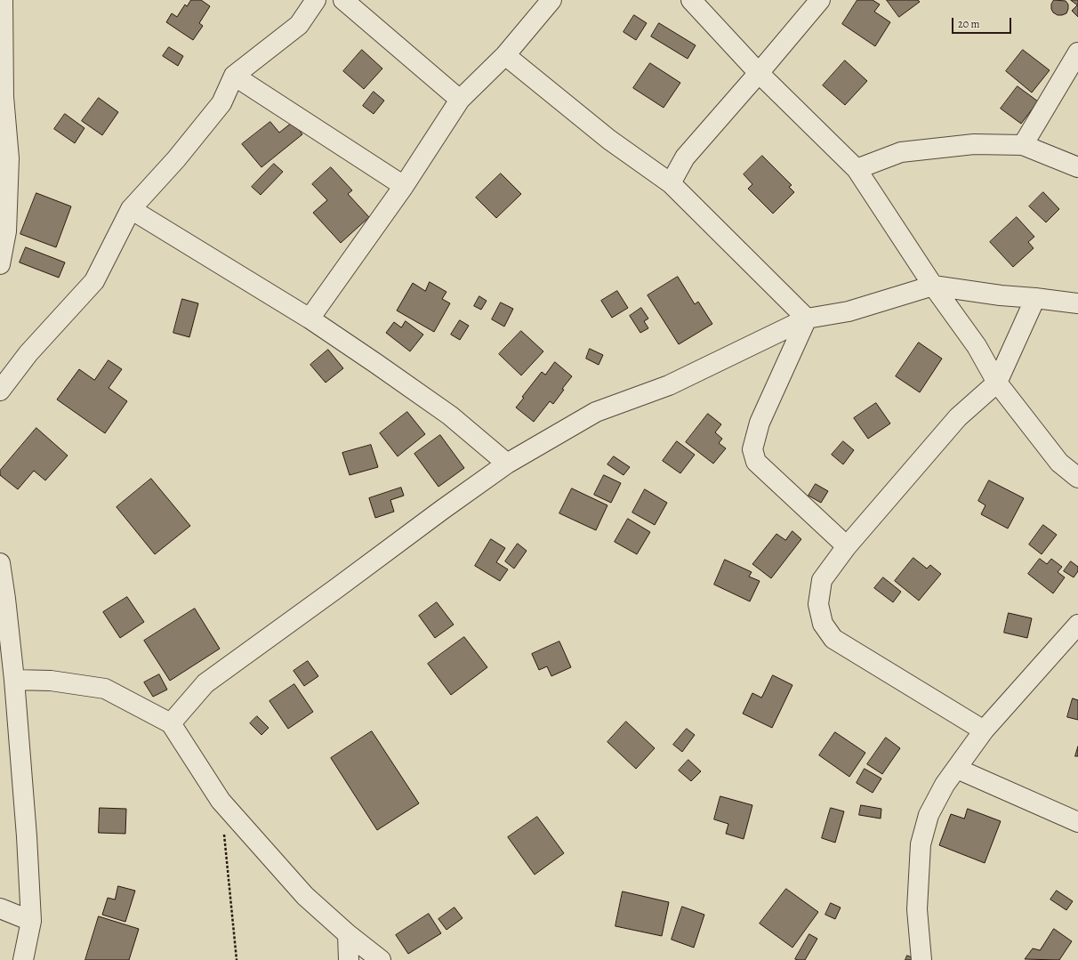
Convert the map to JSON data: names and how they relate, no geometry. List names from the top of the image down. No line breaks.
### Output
{"scale_bar":"20 m"}
